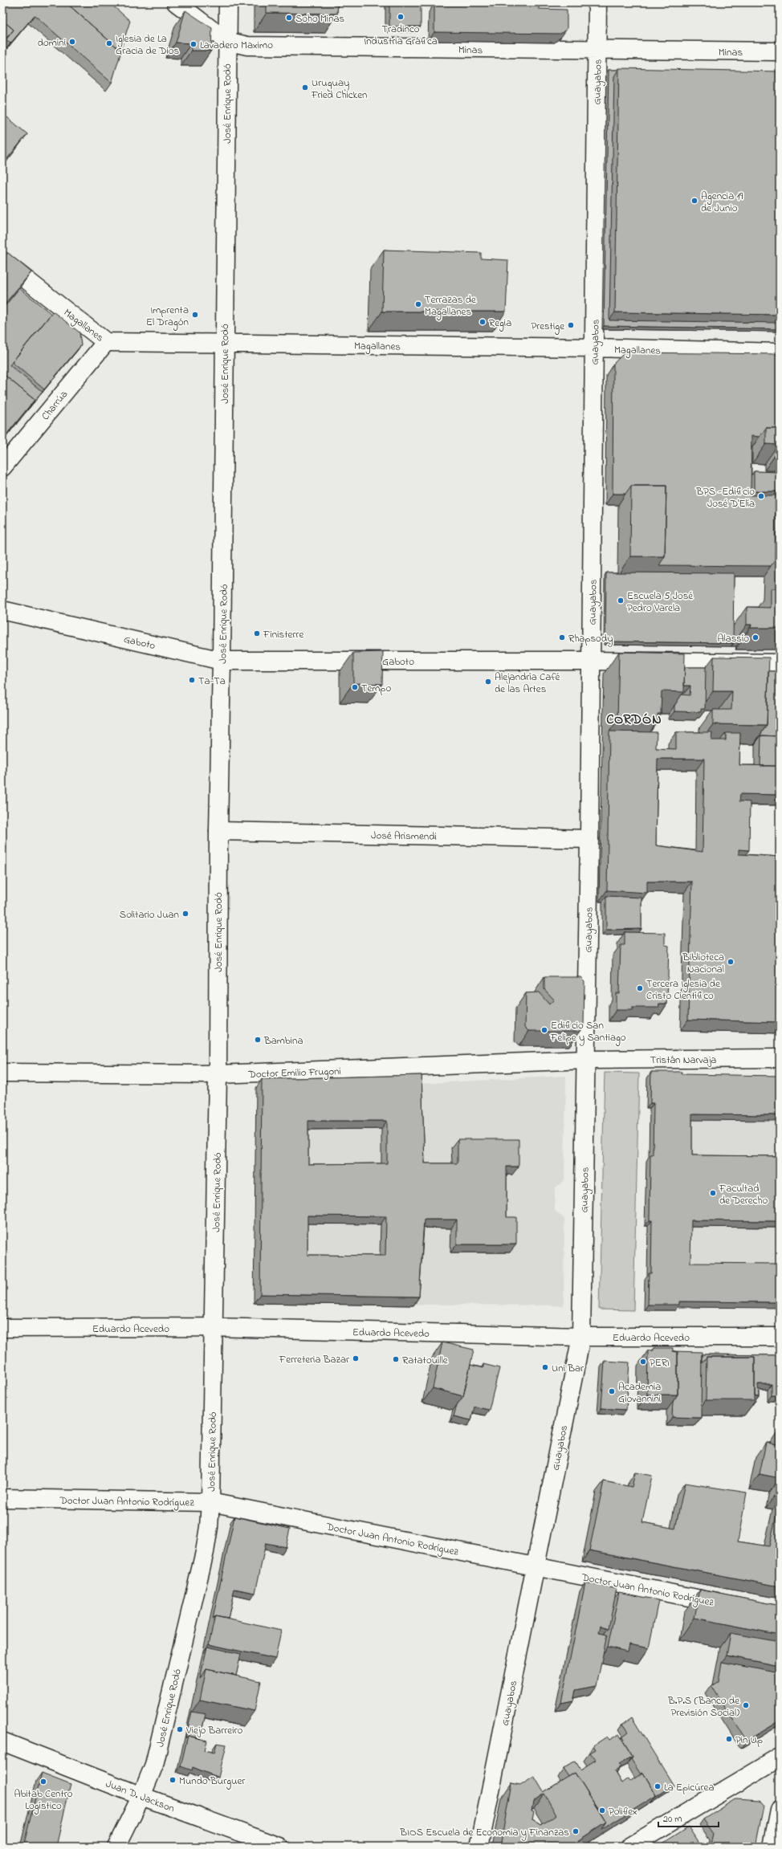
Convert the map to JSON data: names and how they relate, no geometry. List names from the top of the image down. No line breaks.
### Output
{"streets":{"street":["Minas","Guayabos","José Enrique Rodó","Magallanes","Charrúa","Gaboto","José Arismendi","Tristán Narvaja","Doctor Emilio Frugoni","Eduardo Acevedo","Doctor Juan Antonio Rodríguez","Juan D. Jackson"]},"crossings":[["Minas","Guayabos"],["Minas","José Enrique Rodó"],["Guayabos","Magallanes"],["Guayabos","Gaboto"],["Guayabos","José Arismendi"],["Guayabos","Tristán Narvaja"],["Guayabos","Doctor Emilio Frugoni"],["Guayabos","Eduardo Acevedo"],["Guayabos","Doctor Juan Antonio Rodríguez"],["José Enrique Rodó","Magallanes"],["José Enrique Rodó","Gaboto"],["José Enrique Rodó","José Arismendi"],["José Enrique Rodó","Doctor Emilio Frugoni"],["José Enrique Rodó","Eduardo Acevedo"],["José Enrique Rodó","Doctor Juan Antonio Rodríguez"],["José Enrique Rodó","Juan D. Jackson"],["Magallanes","Charrúa"],["Tristán Narvaja","Doctor Emilio Frugoni"]],"districts":["CORDÓN"],"places":["Tradinco Industria Gráfica","Soho Minas","domini","Iglesia de La Gracia de Dios","Lavadero Maximo","Uruguay Fried Chicken","Agencia 19 de Junio","Terrazas de Magallanes","Imprenta El Dragón","Regia","Prestige","BPS -Edificio José D'Elía","Escuela 5 José Pedro Varela","Finisterre","Rhapsody","Alassío","Ta-Ta","Alejandría Café de las Artes","Tempo","Solitario Juan","Biblioteca Nacional","Tercera Iglesia de Cristo Científico","Edificio San Felipe y Santiago","Bambina","Facultad de Derecho","Ferreteria Bazar","Ratatouille","PERI","Uni Bar","Academia Giovannini","B.P.S (Banco de Previsión Social)","Viejo Barreiro","Pin Up","Mundo Burguer","Abitab Centro Logístico","La Epicúrea","Poliflex","BIOS Escuela de Economia y Finanzas"],"scale_bar":"20 m"}
